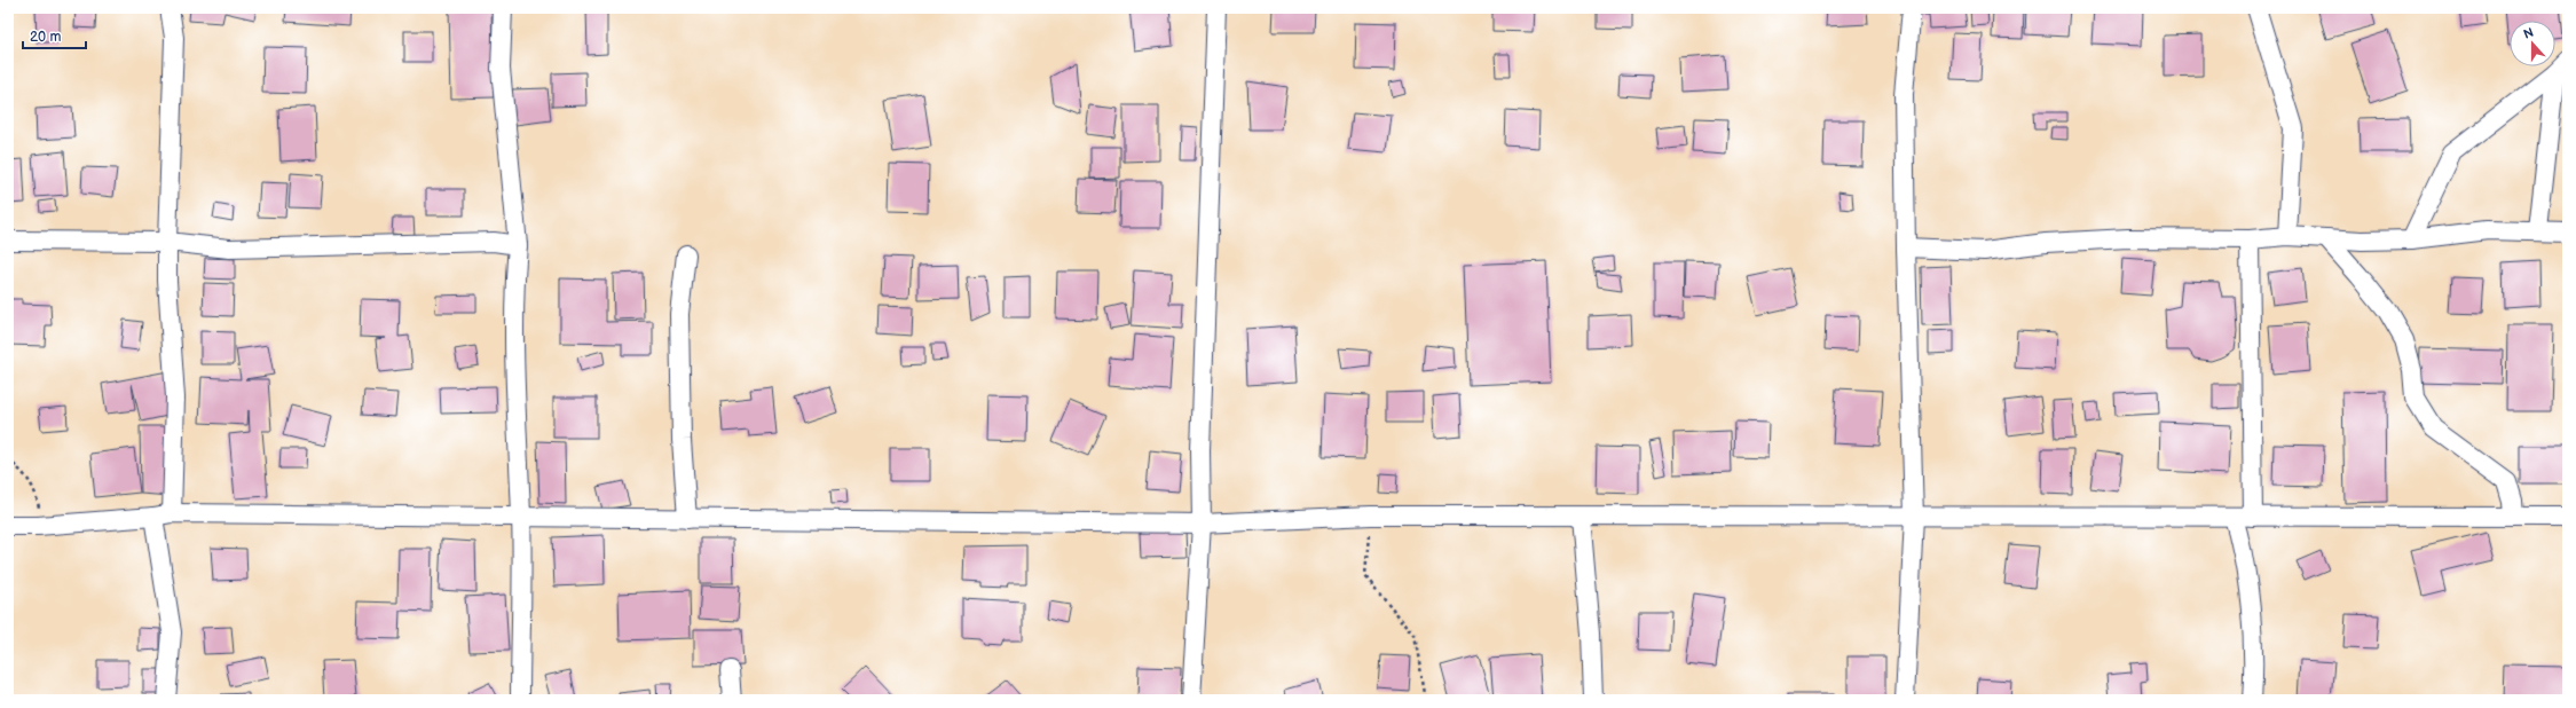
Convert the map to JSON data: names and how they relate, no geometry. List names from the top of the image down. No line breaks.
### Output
{"scale_bar":"20 m","north":"top"}
